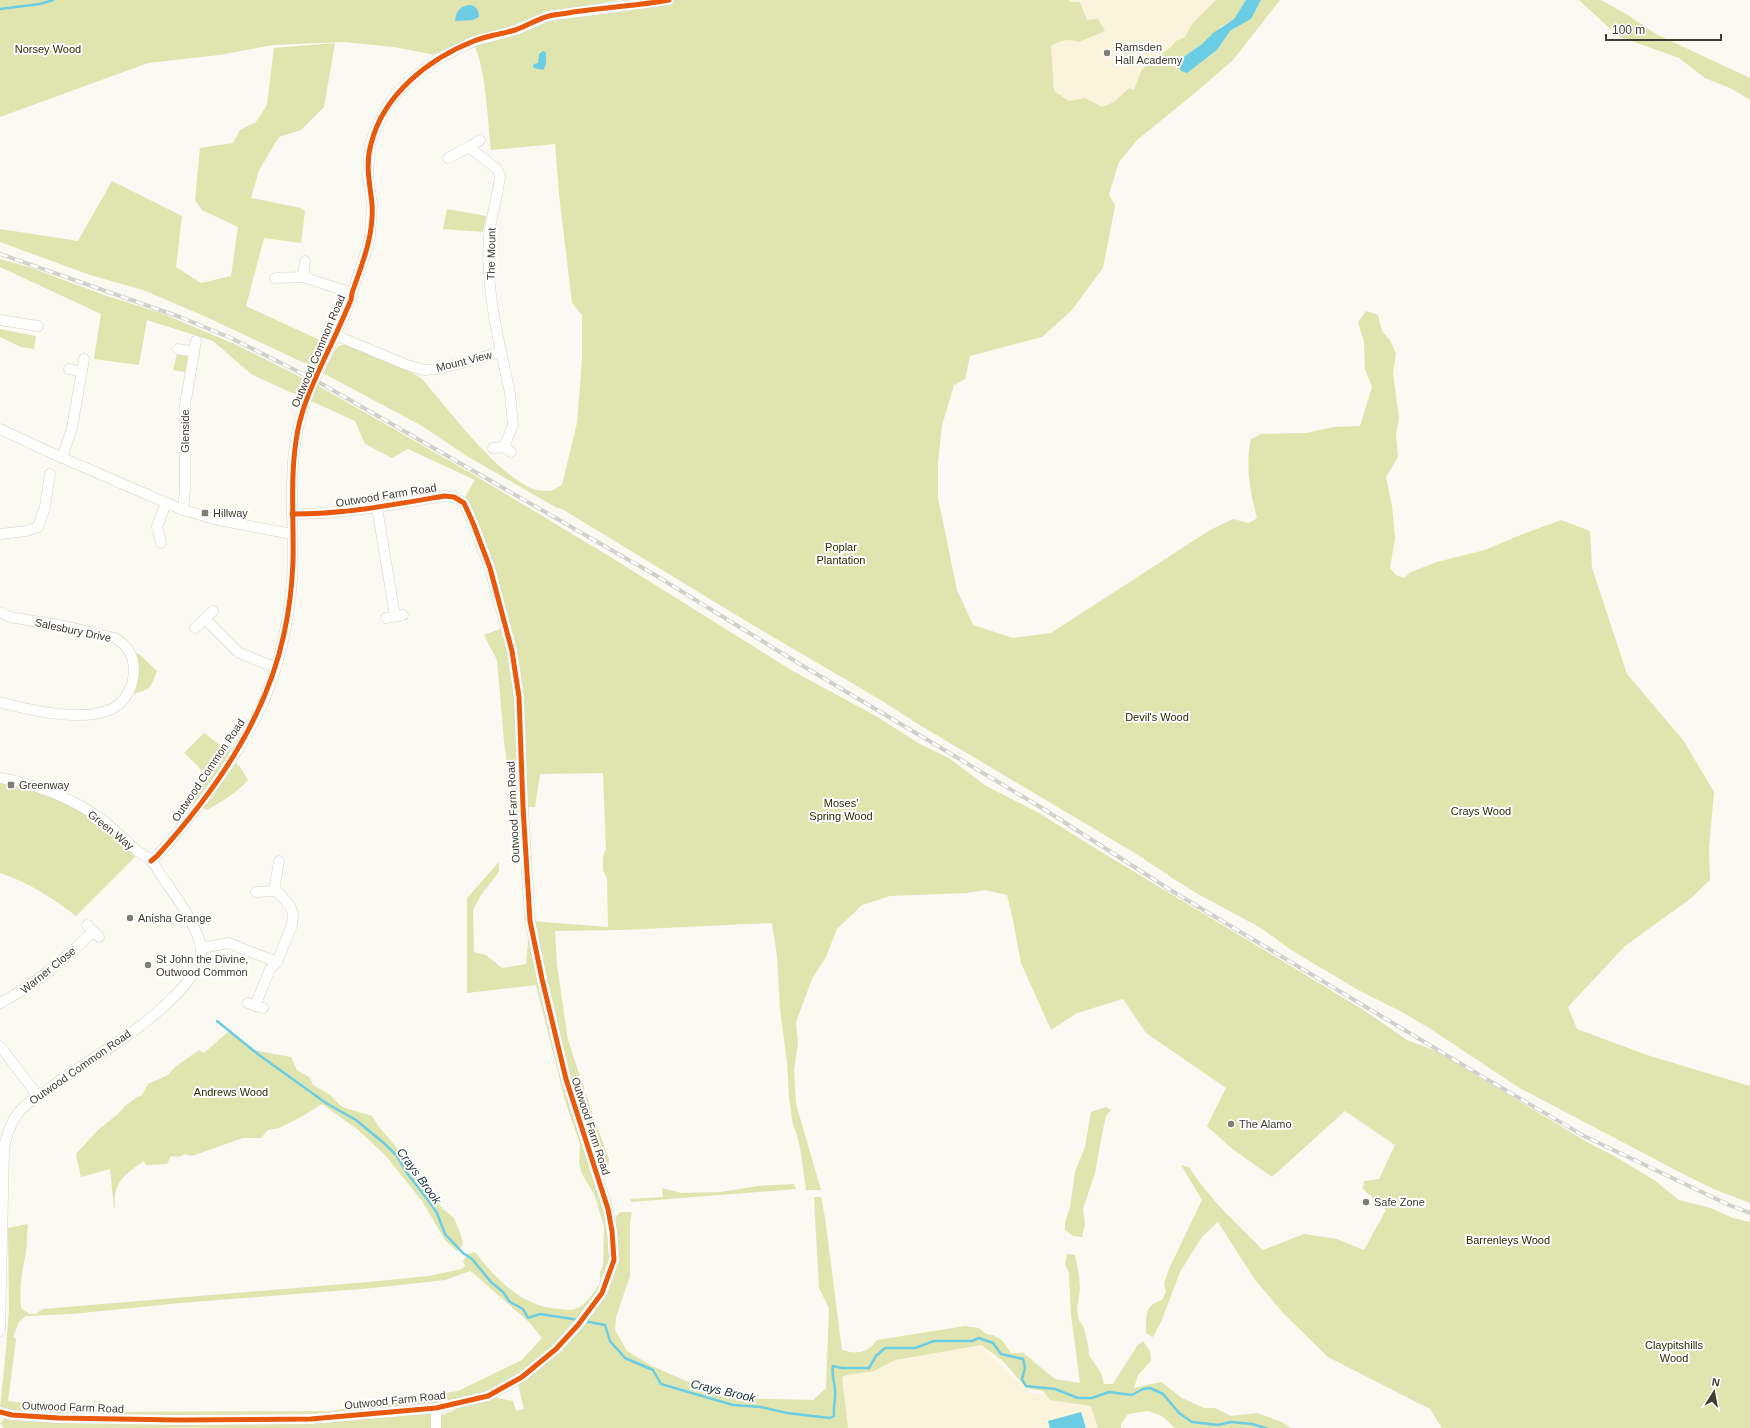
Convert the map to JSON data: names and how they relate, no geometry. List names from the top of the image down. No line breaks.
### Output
{"streets":{"street":["The Mount","Outwood Common Road","Mount View","Glenside","Outwood Farm Road","Salesbury Drive","Green Way","Warner Close"]},"crossings":[["The Mount","Mount View"],["Outwood Common Road","Mount View"],["Outwood Common Road","Outwood Farm Road"],["Outwood Common Road","Green Way"]],"water":["Crays Brook"],"parks":["Norsey Wood","Poplar Plantation","Devil's Wood","Moses' Spring Wood","Crays Wood","Andrews Wood","Barrenleys Wood","Claypitshills Wood"],"places":{"other":["Ramsden Hall Academy","Anisha Grange","St John the Divine, Outwood Common","The Alamo","Safe Zone"],"transit":["Hillway","Greenway"]},"scale_bar":"100 m","north":"top"}
